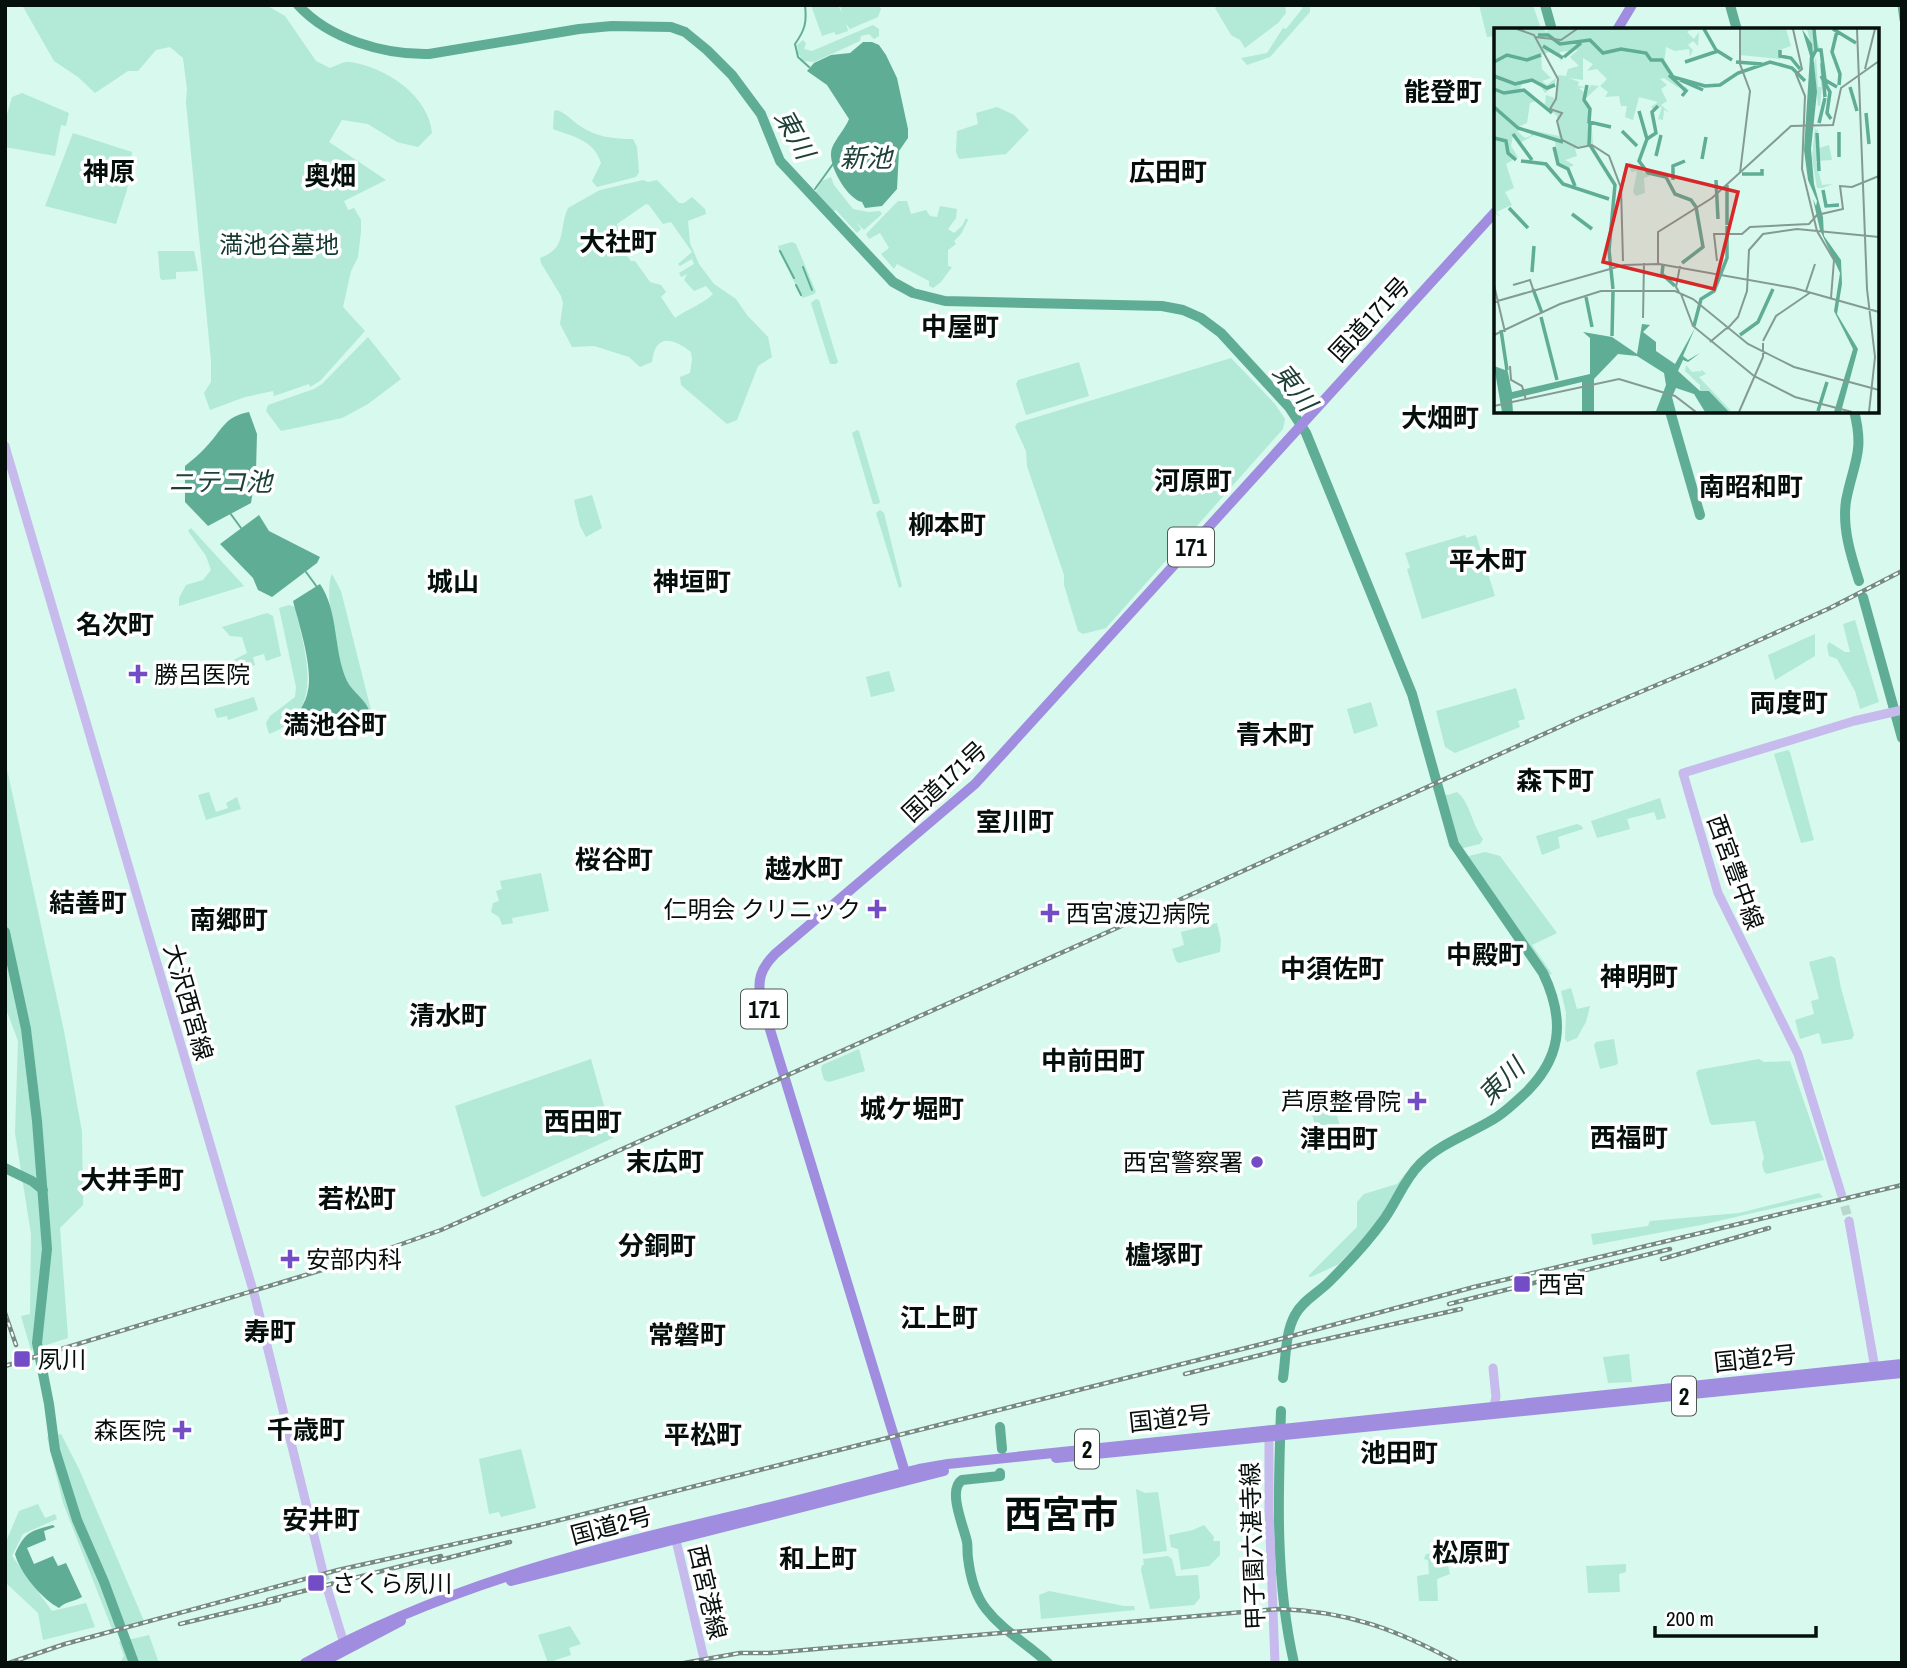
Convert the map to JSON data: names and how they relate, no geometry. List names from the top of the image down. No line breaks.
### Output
{"streets":{"highway":["国道171号","171","国道2号","2"],"main road":["西宮豊中線","大沢西宮線","甲子園六湛寺線","西宮港線"]},"crossings":[["国道171号","国道2号"],["国道2号","甲子園六湛寺線"],["国道2号","西宮港線"]],"districts":["能登町","神原","広田町","奥畑","大社町","中屋町","大畑町","河原町","南昭和町","柳本町","平木町","城山","神垣町","名次町","両度町","満池谷町","青木町","森下町","室川町","桜谷町","越水町","結善町","南郷町","中殿町","中須佐町","神明町","清水町","中前田町","城ケ堀町","西田町","西福町","津田町","末広町","大井手町","若松町","分銅町","櫨塚町","江上町","寿町","常磐町","千歳町","平松町","池田町","西宮市","安井町","松原町","和上町"],"water":["東川","新池","ニテコ池"],"parks":["満池谷墓地"],"places":{"health":["勝呂医院","仁明会 クリニック","西宮渡辺病院","芦原整骨院","安部内科","森医院"],"other":["西宮警察署"],"transit":["西宮","夙川","さくら夙川"]},"scale_bar":"200 m"}
